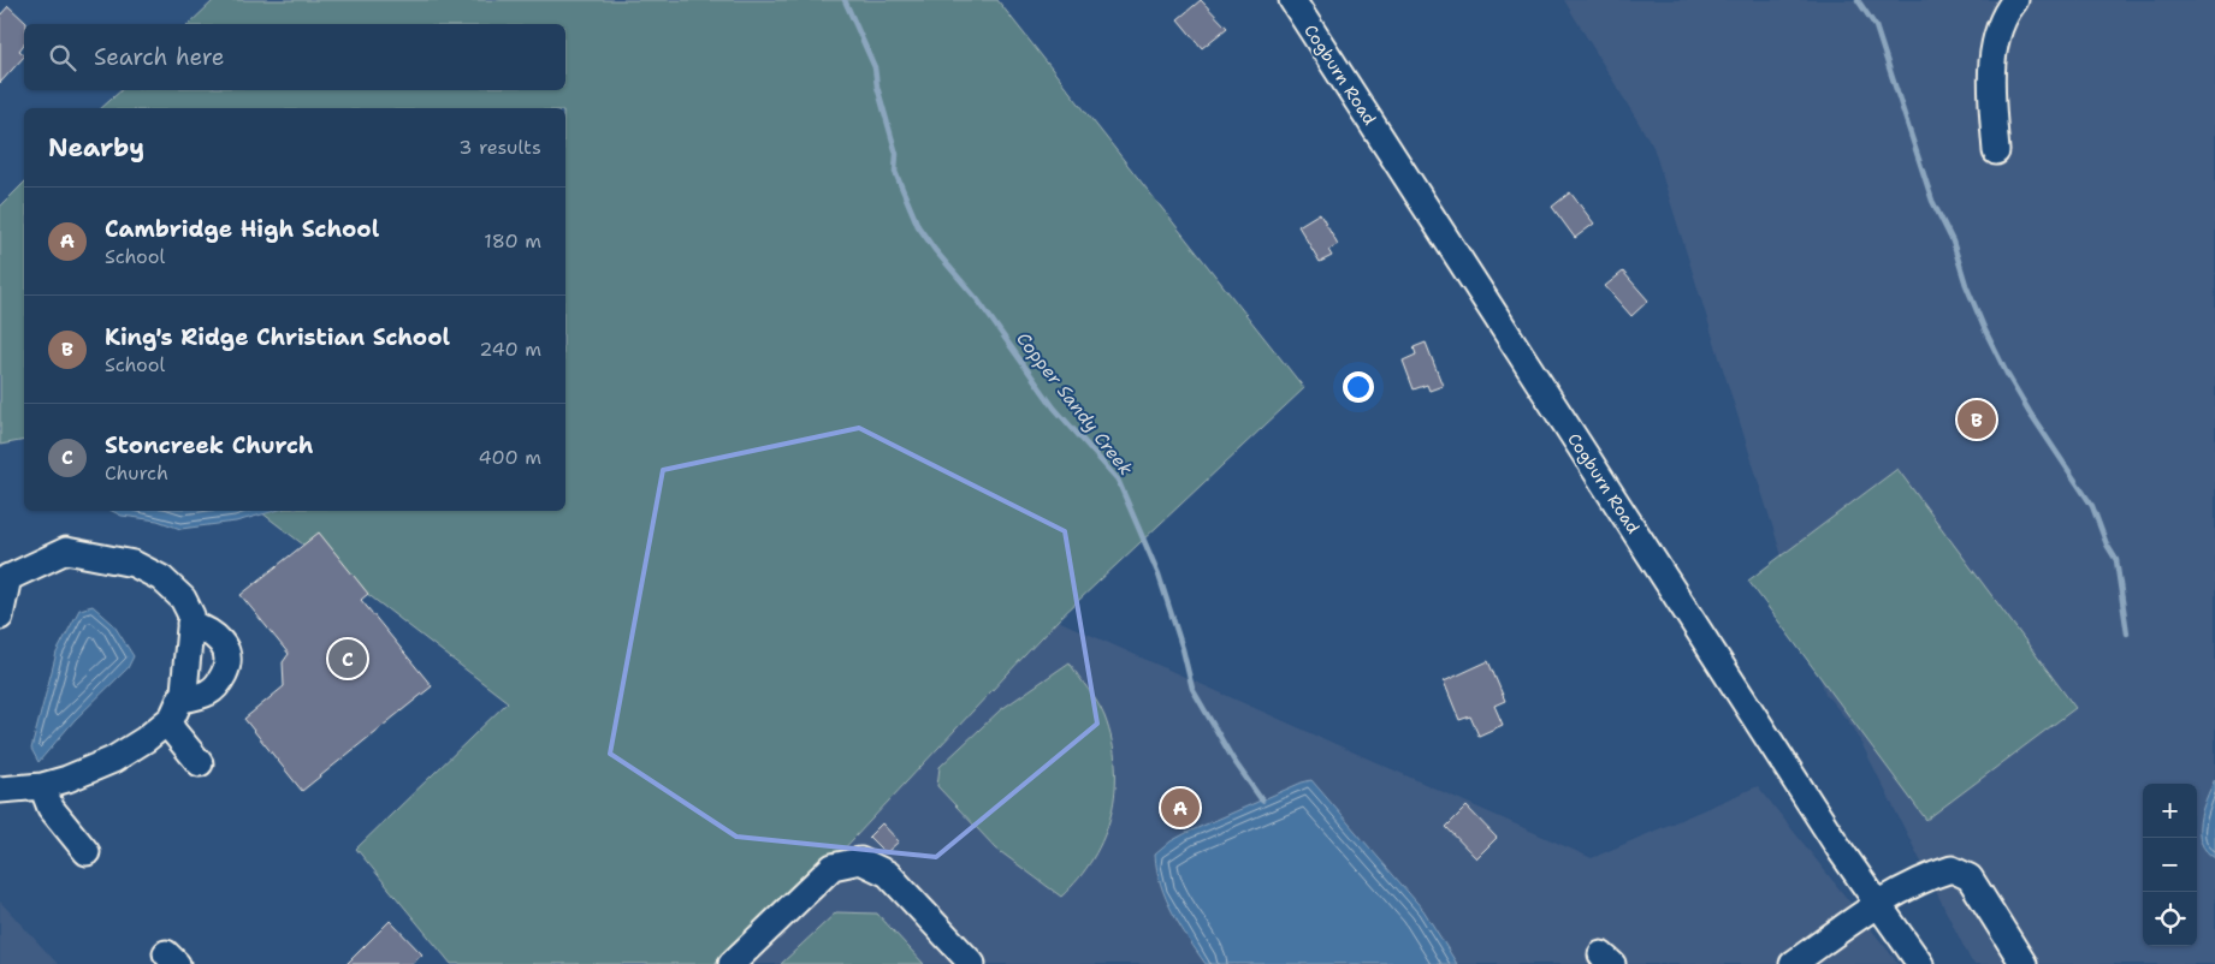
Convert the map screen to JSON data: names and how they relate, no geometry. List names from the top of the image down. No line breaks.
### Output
{"streets":{"street":["Cogburn Road"]},"water":["Copper Sandy Creek"],"page":{"search":"Search here","heading":["Nearby","3 results"],"list":[{"mark":"A","name":"Cambridge High School","note":"School","value":"180 m"},{"mark":"B","name":"King's Ridge Christian School","note":"School","value":"240 m"},{"mark":"C","name":"Stoncreek Church","note":"Church","value":"400 m"}],"pins":["B","C","A"],"map_buttons":["+","−"]}}
